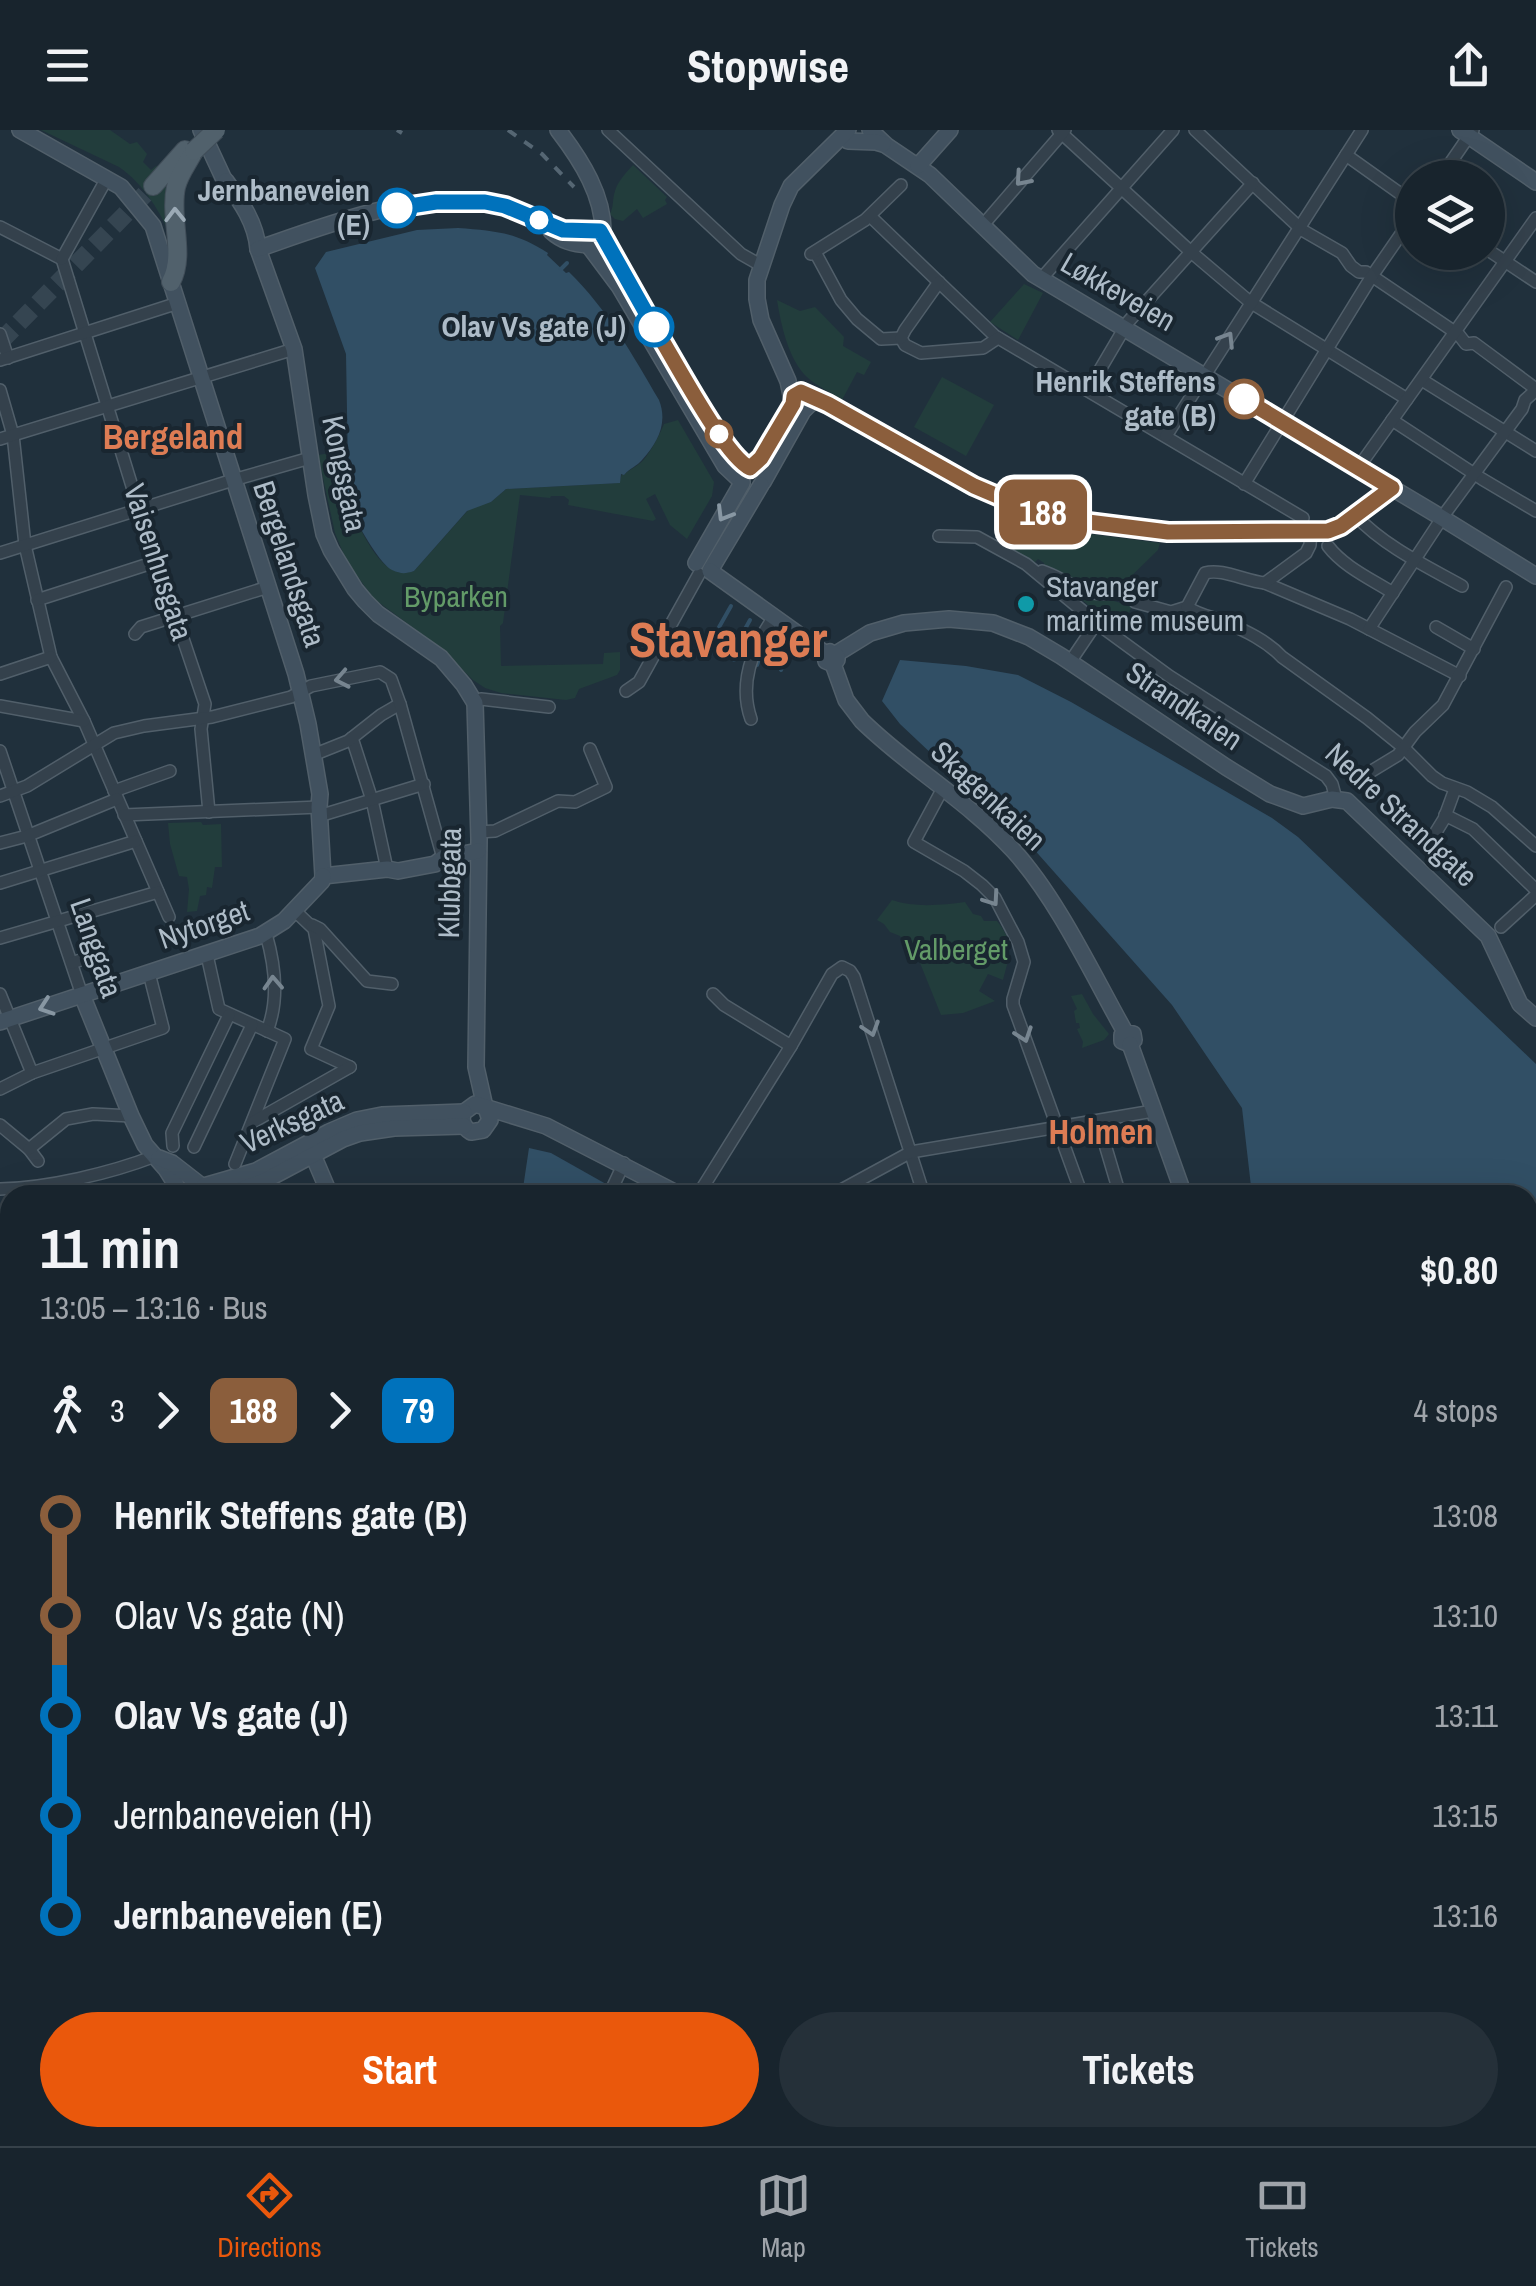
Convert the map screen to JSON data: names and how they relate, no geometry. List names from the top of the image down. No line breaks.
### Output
{"streets":{"street":["Løkkeveien","Kongsgata","Vaisenhusgata","Bergelandsgata","Strandkaien","Skagenkaien","Nedre Strandgate","Klubbgata","Nytorget","Langgata","Verksgata"]},"crossings":[["Kongsgata","Klubbgata"],["Bergelandsgata","Nytorget"],["Strandkaien","Skagenkaien"],["Strandkaien","Nedre Strandgate"],["Klubbgata","Verksgata"],["Nytorget","Langgata"]],"districts":["Bergeland","Stavanger","Holmen"],"parks":["Byparken","Valberget"],"places":["Jernbaneveien (E)","Olav Vs gate (J)","Henrik Steffens gate (B)","Stavanger maritime museum"],"lines":["bus line 79","bus line 188"],"page":{"header":"Stopwise","on_map":"188","heading":["11 min","13:05 – 13:16 · Bus","$0.80"],"legs":["3","188","79","4 stops"],"list":[{"name":"Henrik Steffens gate (B)","value":"13:08"},{"name":"Olav Vs gate (N)","value":"13:10"},{"name":"Olav Vs gate (J)","value":"13:11"},{"name":"Jernbaneveien (H)","value":"13:15"},{"name":"Jernbaneveien (E)","value":"13:16"}],"buttons":["Start","Tickets"],"tabs":["Directions","Map","Tickets"]}}
